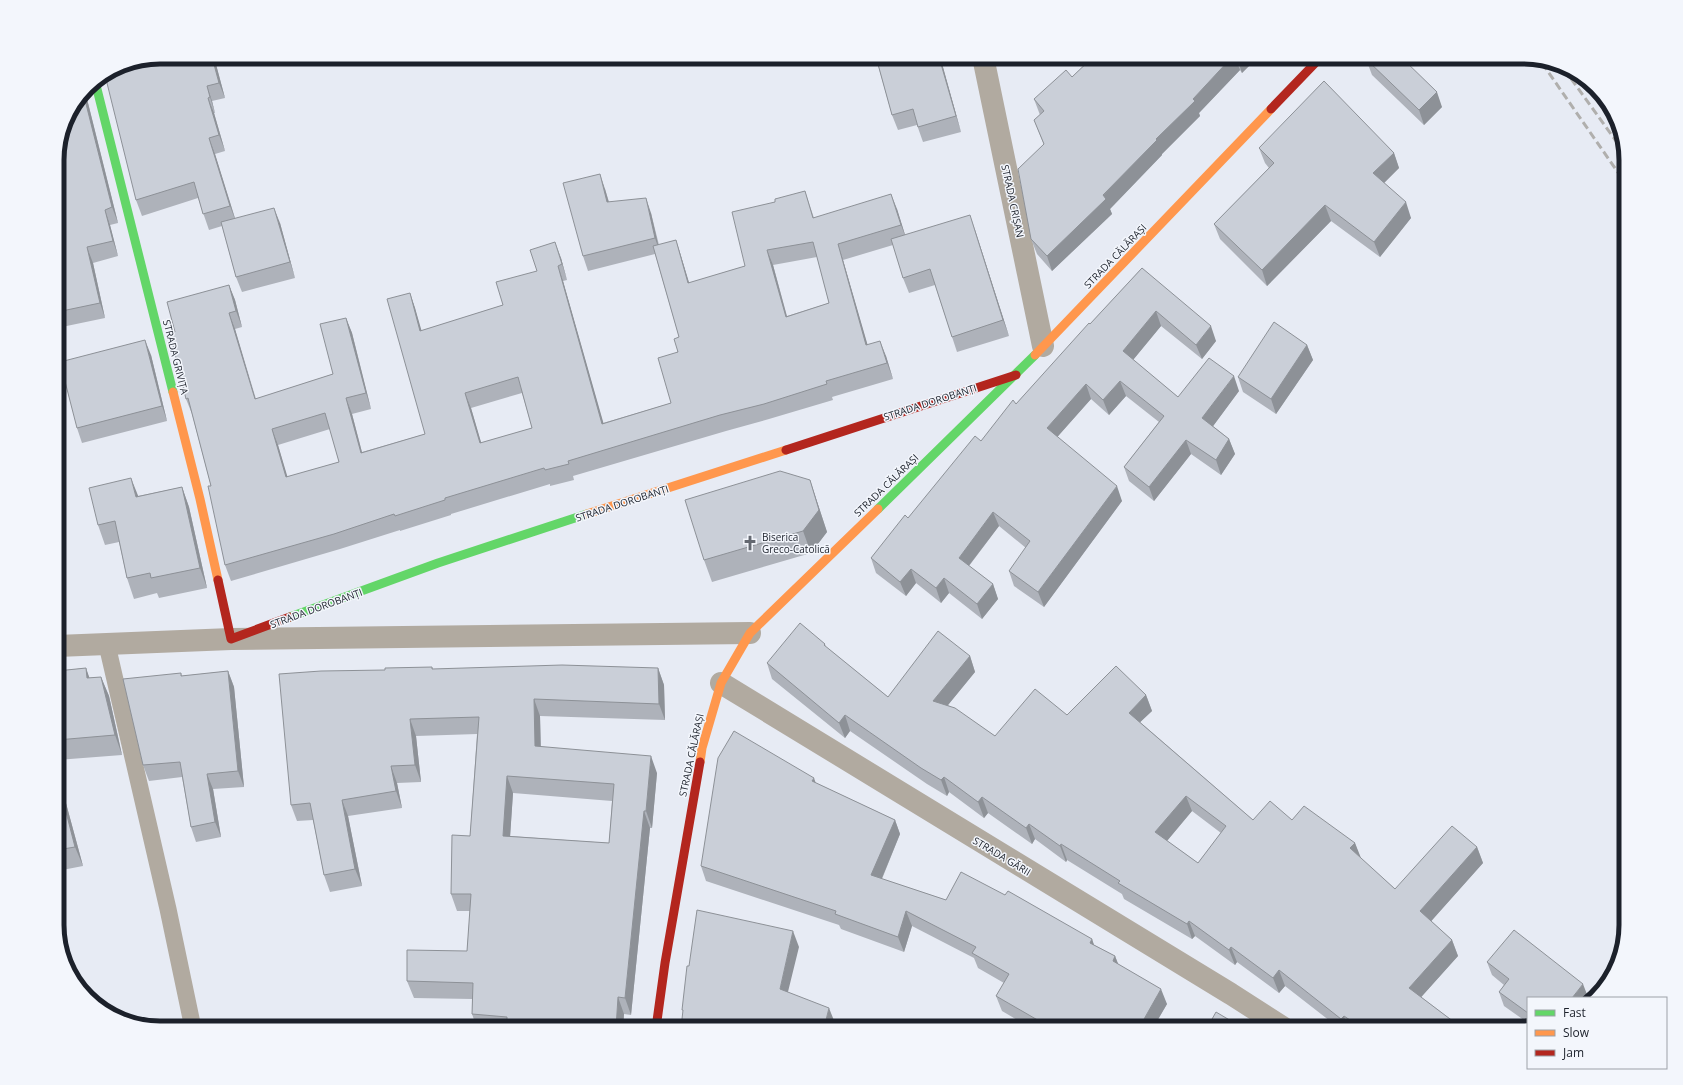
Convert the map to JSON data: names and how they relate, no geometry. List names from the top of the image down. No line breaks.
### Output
{"streets":{"street":["STRADA CRIȘAN","STRADA CĂLĂRAȘI","STRADA GRIVIȚA","STRADA DOROBANȚI","STRADA GĂRII"]},"crossings":[["STRADA CRIȘAN","STRADA CĂLĂRAȘI"],["STRADA CĂLĂRAȘI","STRADA DOROBANȚI"],["STRADA CĂLĂRAȘI","STRADA GĂRII"],["STRADA GRIVIȚA","STRADA DOROBANȚI"]],"places":{"church":["Biserica Greco-Catolică"]},"legend":["Fast","Slow","Jam"]}
